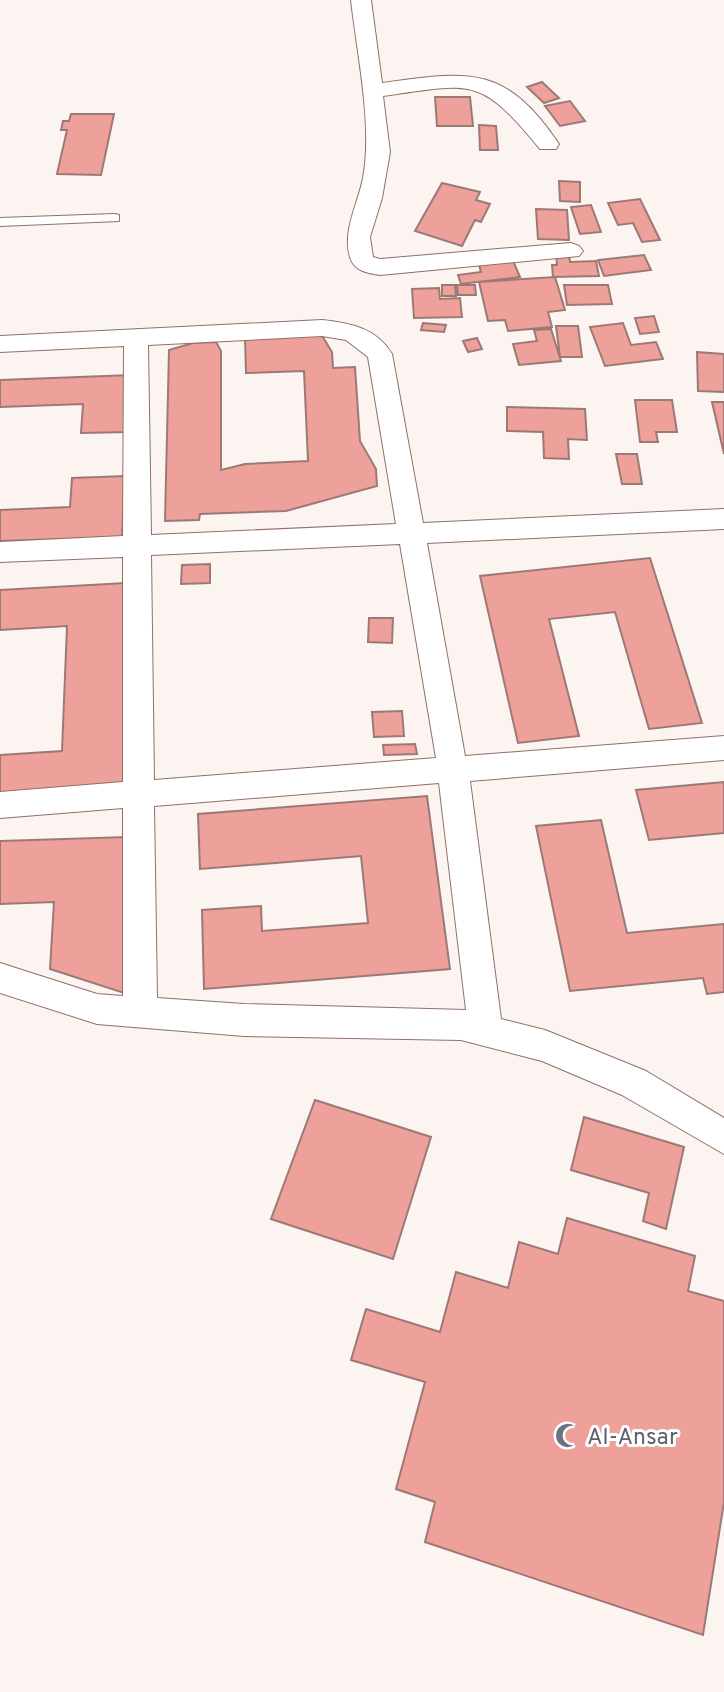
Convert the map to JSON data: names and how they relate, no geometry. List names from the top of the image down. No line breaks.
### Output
{"places":{"mosque":["Al-Ansar"]}}
